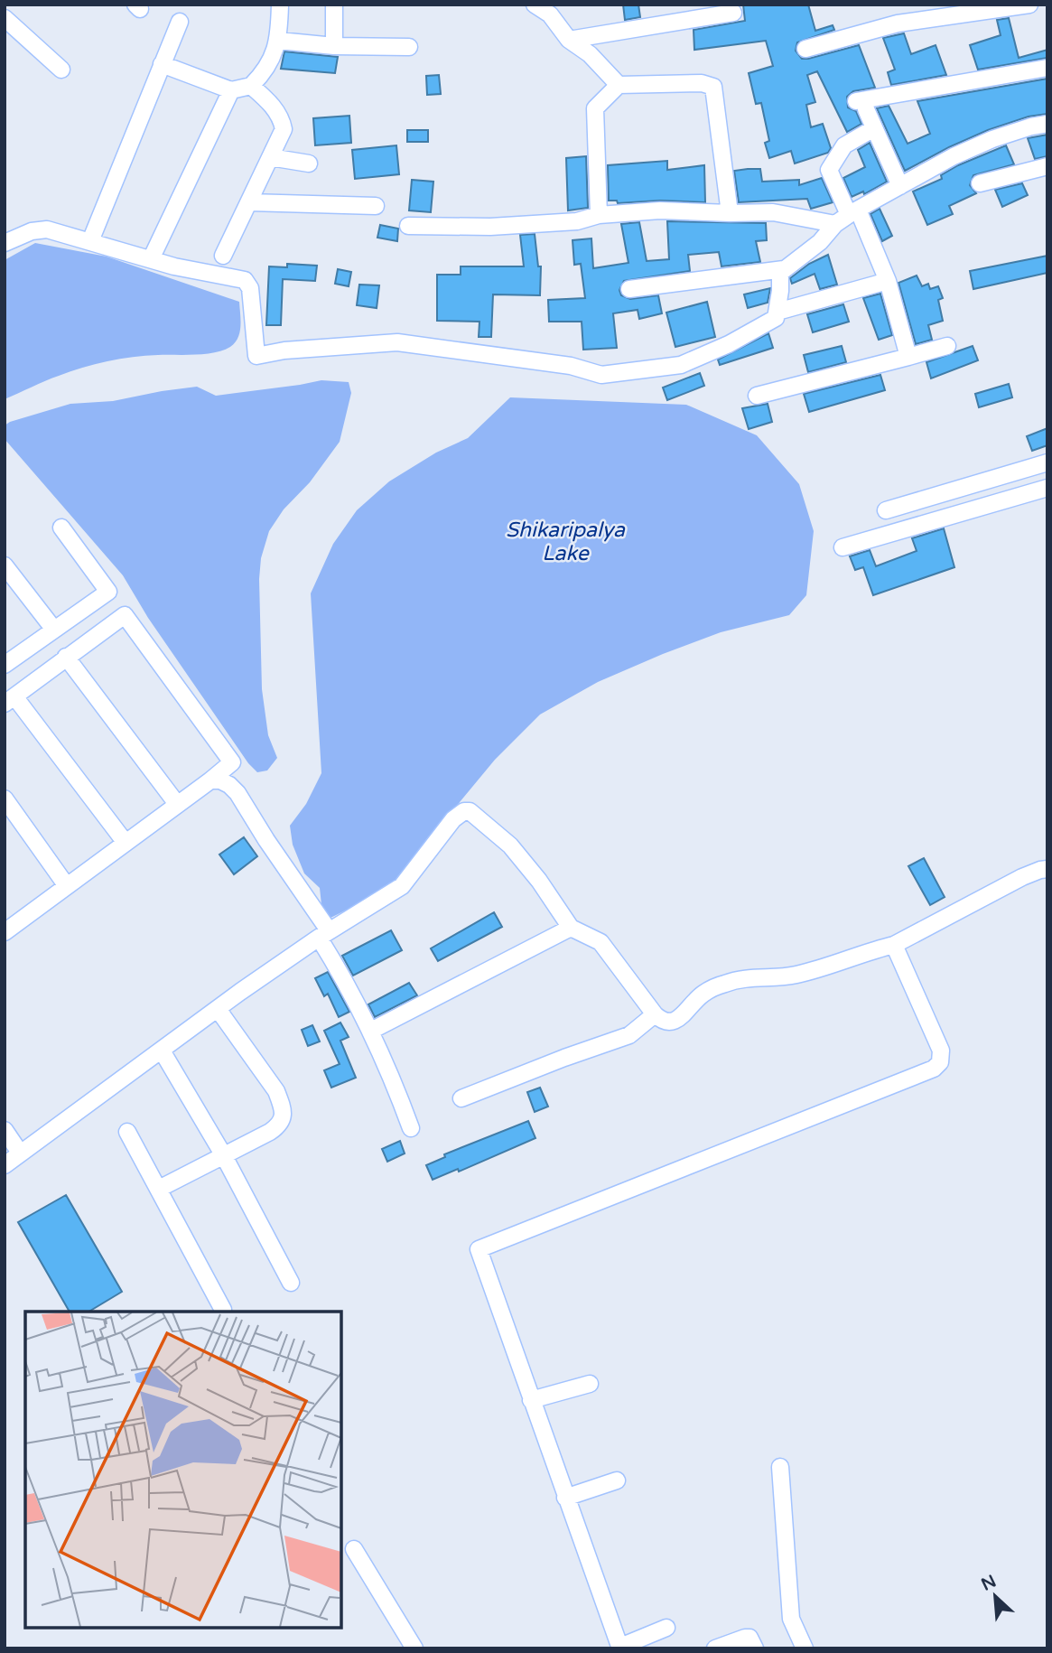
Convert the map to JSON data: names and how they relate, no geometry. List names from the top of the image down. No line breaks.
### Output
{"water":["Shikaripalya Lake"],"north":"top left"}
